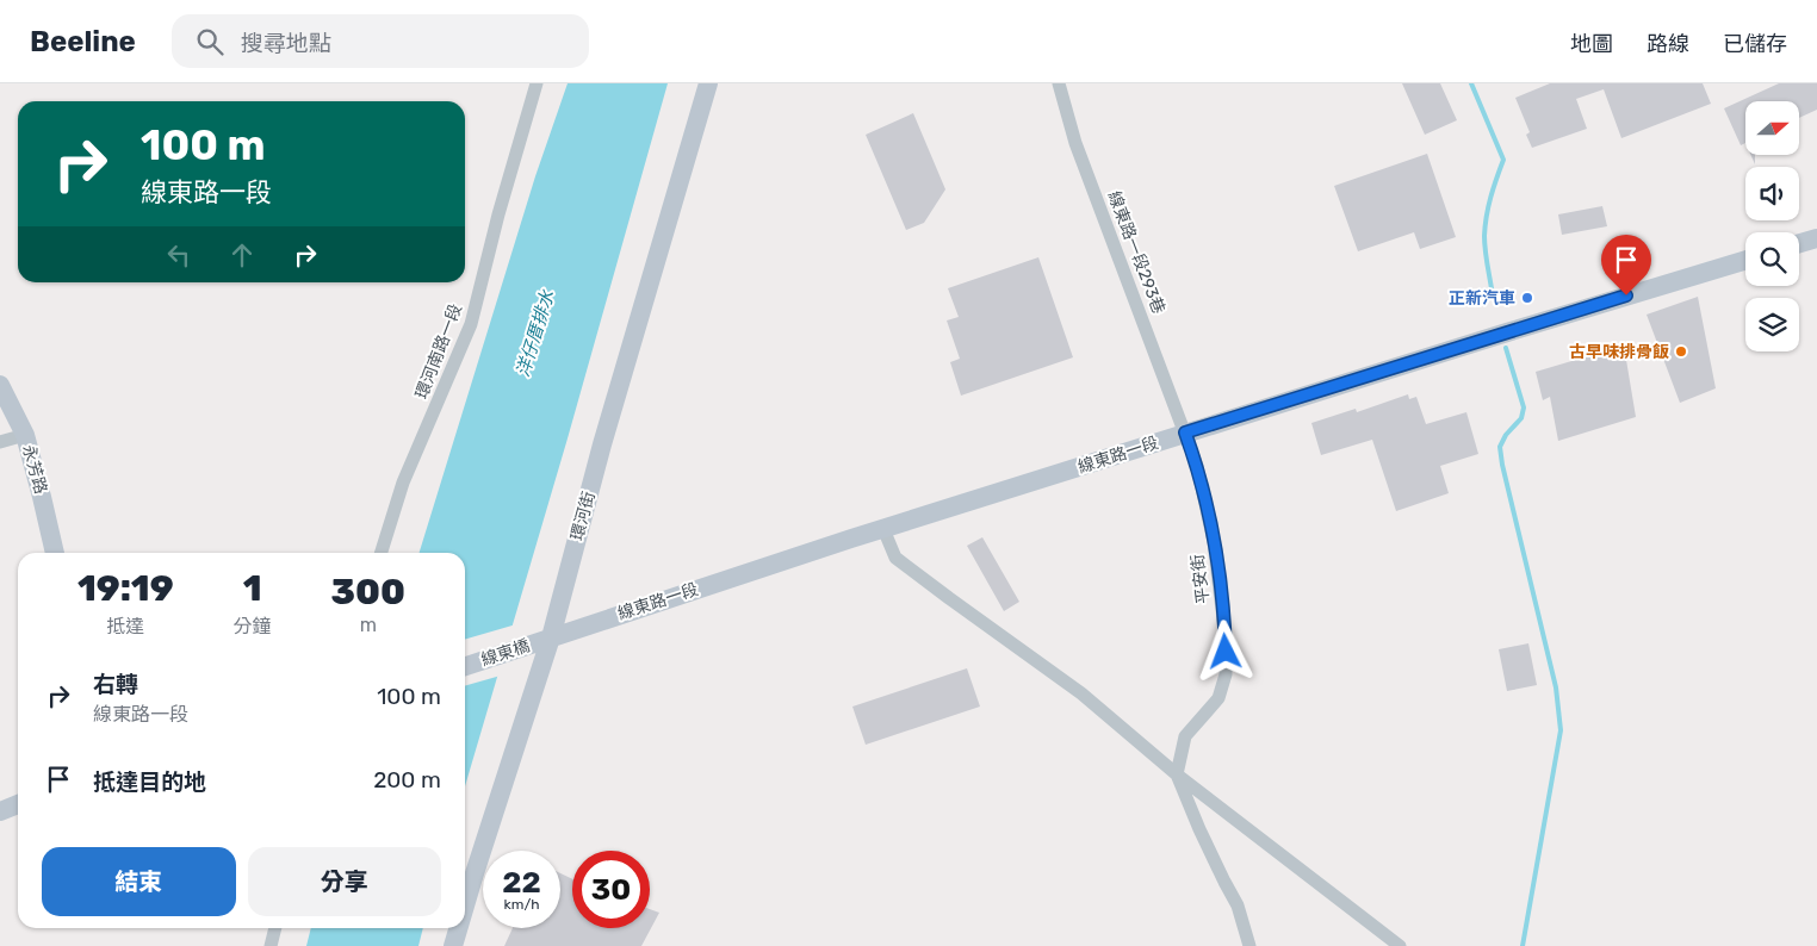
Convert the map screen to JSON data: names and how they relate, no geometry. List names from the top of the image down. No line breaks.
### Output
{"streets":{"main road":["線東路一段","永芳路","環河街","線東橋"],"street":["線東路一段293巷","環河南路一段","平安街"]},"crossings":[["線東路一段293巷","線東路一段"],["線東路一段293巷","平安街"],["線東路一段","環河街"],["線東路一段","平安街"],["線東路一段","線東橋"],["環河街","線東橋"]],"water":["洋仔厝排水"],"places":["正新汽車","古早味排骨飯"],"north":"right","page":{"header":"Beeline","search":"搜尋地點","nav":["地圖","路線","已儲存"],"turn":["100 m","線東路一段"],"eta":["19:19","抵達","1","分鐘","300","m"],"list":[{"name":"右轉","note":"線東路一段","value":"100 m"},{"name":"抵達目的地","value":"200 m"}],"buttons":["結束","分享"],"speed":"22 km/h","limit":"30"}}
